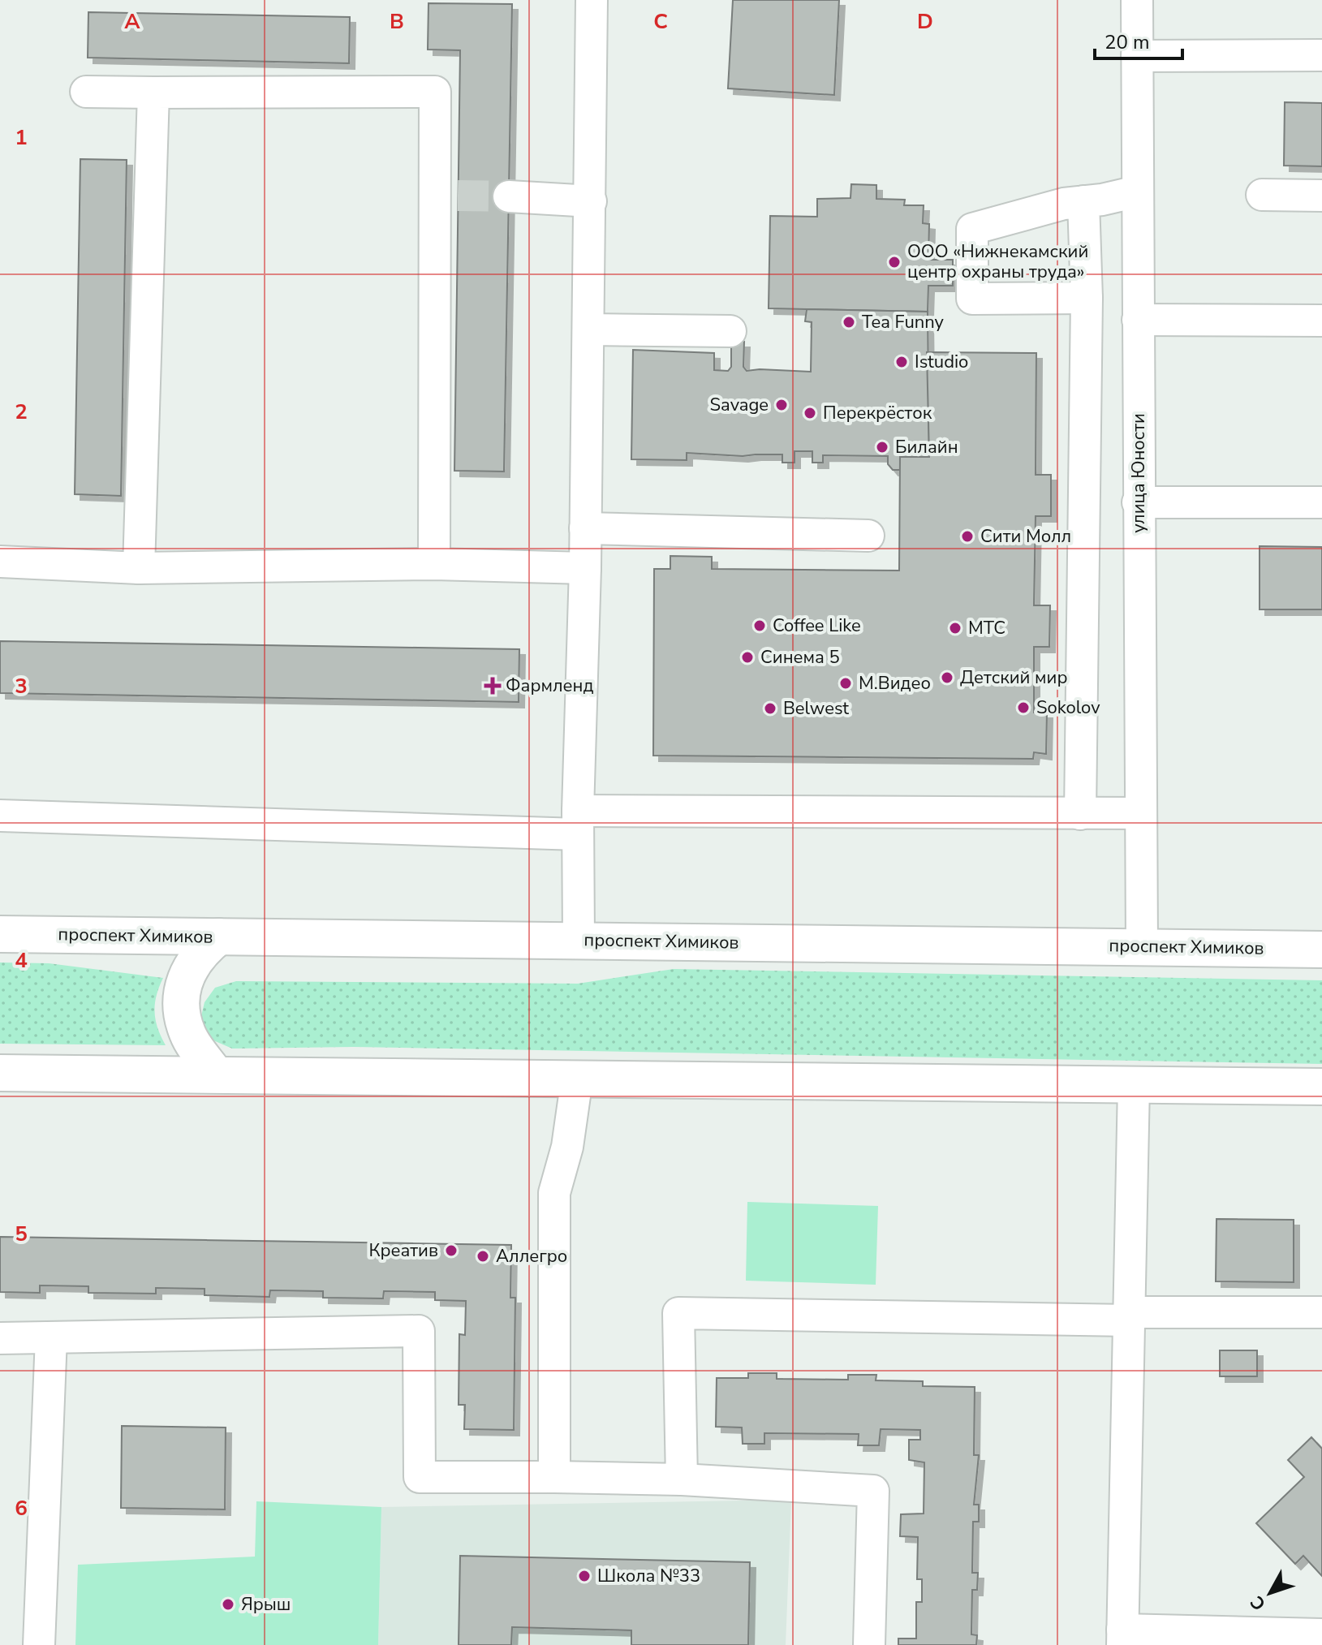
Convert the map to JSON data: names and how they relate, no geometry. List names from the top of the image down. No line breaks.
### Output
{"streets":{"main road":["проспект Химиков"],"street":["улица Юности"]},"crossings":[["улица Юности","проспект Химиков"]],"places":{"other":["ООО «Нижнекамский центр охраны труда»","Tea Funny","Istudio","Savage","Перекрёсток","Билайн","Сити Молл","Coffee Like","МТС","Синема 5","Детский мир","М.Видео","Sokolov","Belwest","Креатив","Аллегро","Школа №33","Ярыш"],"health":["Фармленд"]},"scale_bar":"20 m","north":"bottom left","grid":{"columns":["A","B","C","D"],"rows":["1","2","3","4","5","6"]}}
